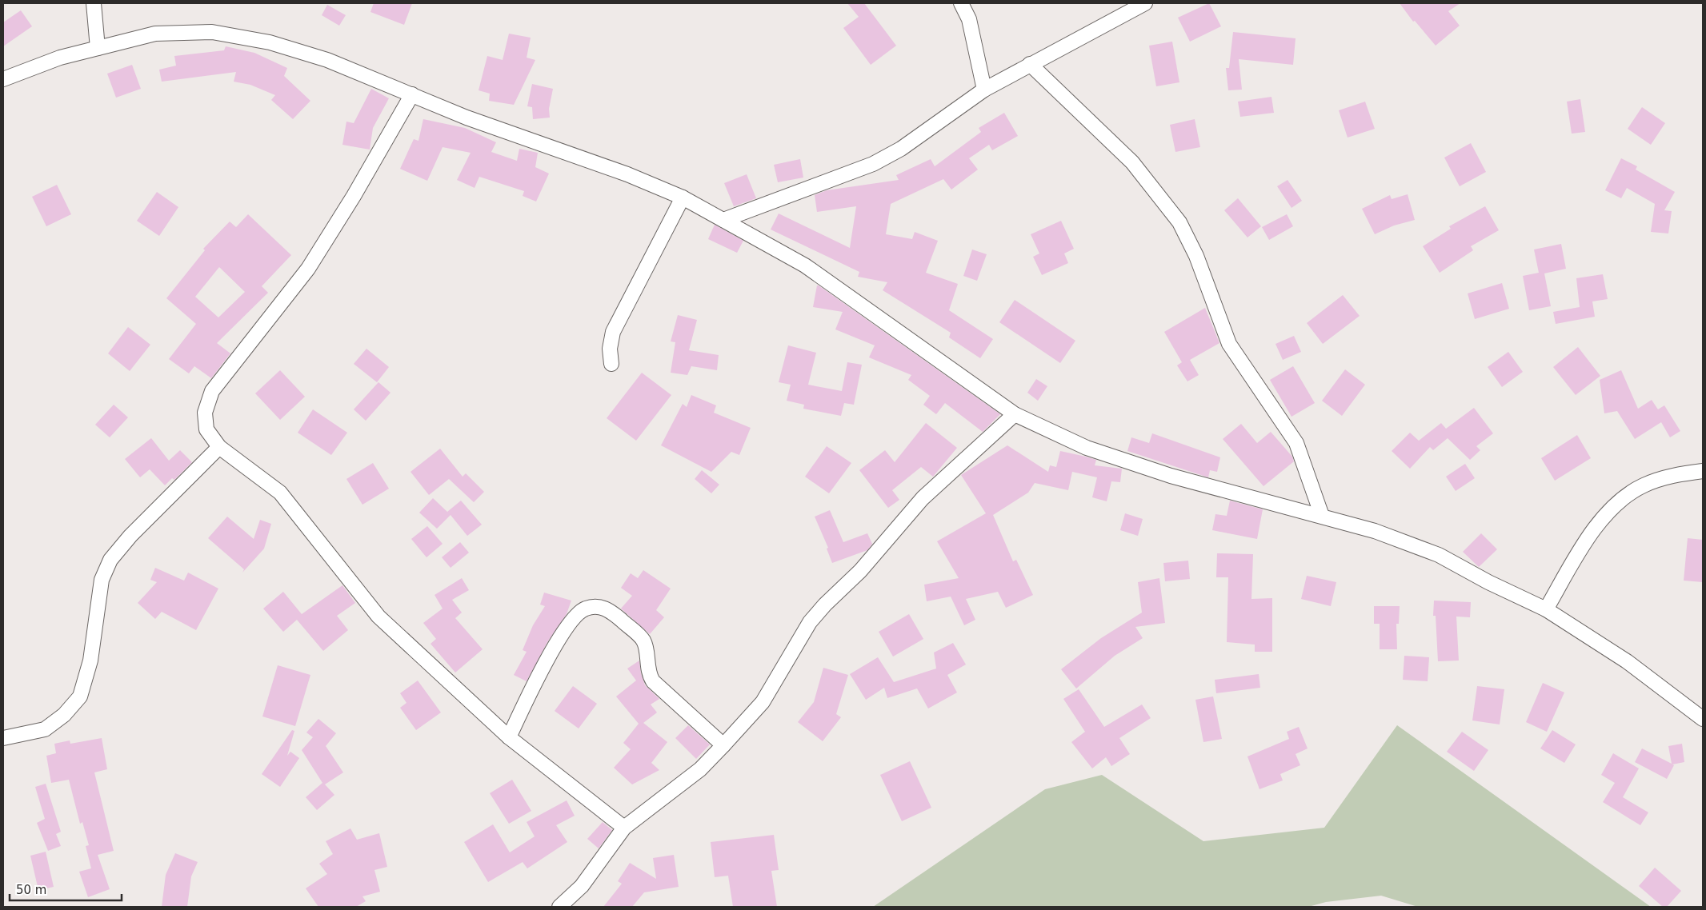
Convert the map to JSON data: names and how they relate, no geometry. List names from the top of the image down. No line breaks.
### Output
{"scale_bar":"50 m"}
